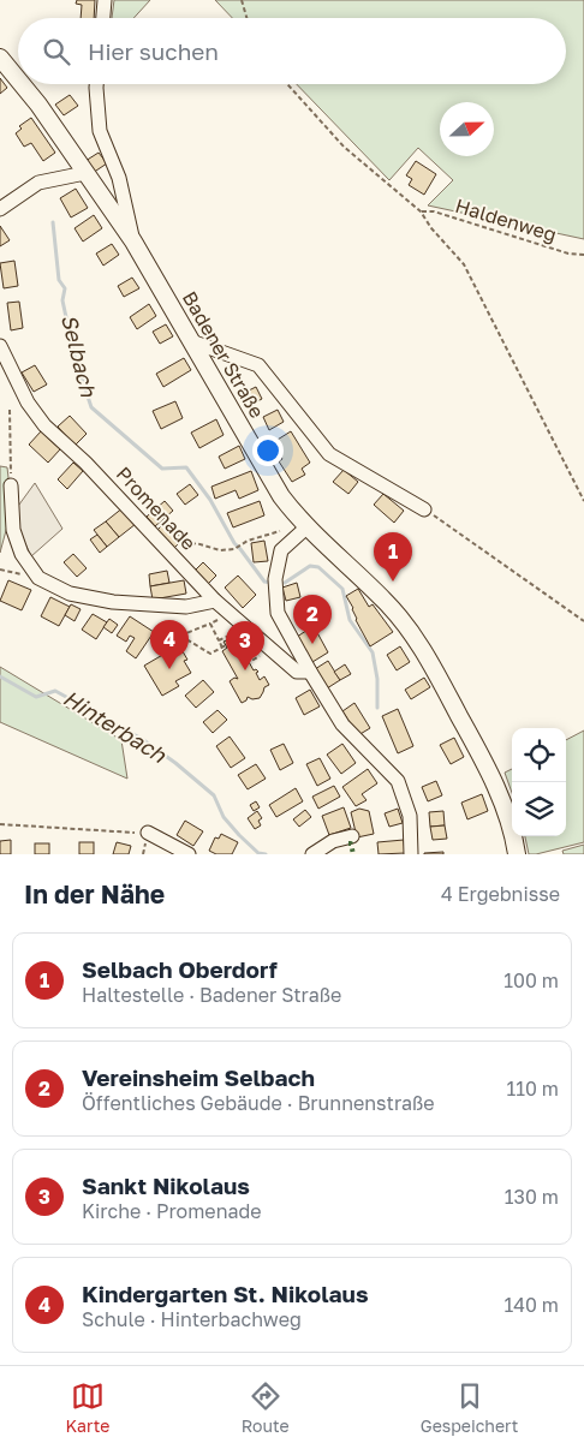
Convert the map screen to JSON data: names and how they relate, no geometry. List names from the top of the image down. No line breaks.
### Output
{"streets":{"main road":["Badener Straße"],"street":["Promenade"],"path":["Haldenweg"]},"water":["Selbach","Hinterbach"],"north":"right","page":{"search":"Hier suchen","pins":["1","2","4","3"],"heading":["In der Nähe","4 Ergebnisse"],"list":[{"mark":"1","name":"Selbach Oberdorf","note":"Haltestelle · Badener Straße","value":"100 m"},{"mark":"2","name":"Vereinsheim Selbach","note":"Öffentliches Gebäude · Brunnenstraße","value":"110 m"},{"mark":"3","name":"Sankt Nikolaus","note":"Kirche · Promenade","value":"130 m"},{"mark":"4","name":"Kindergarten St. Nikolaus","note":"Schule · Hinterbachweg","value":"140 m"}],"nav":["Karte","Route","Gespeichert"]}}
